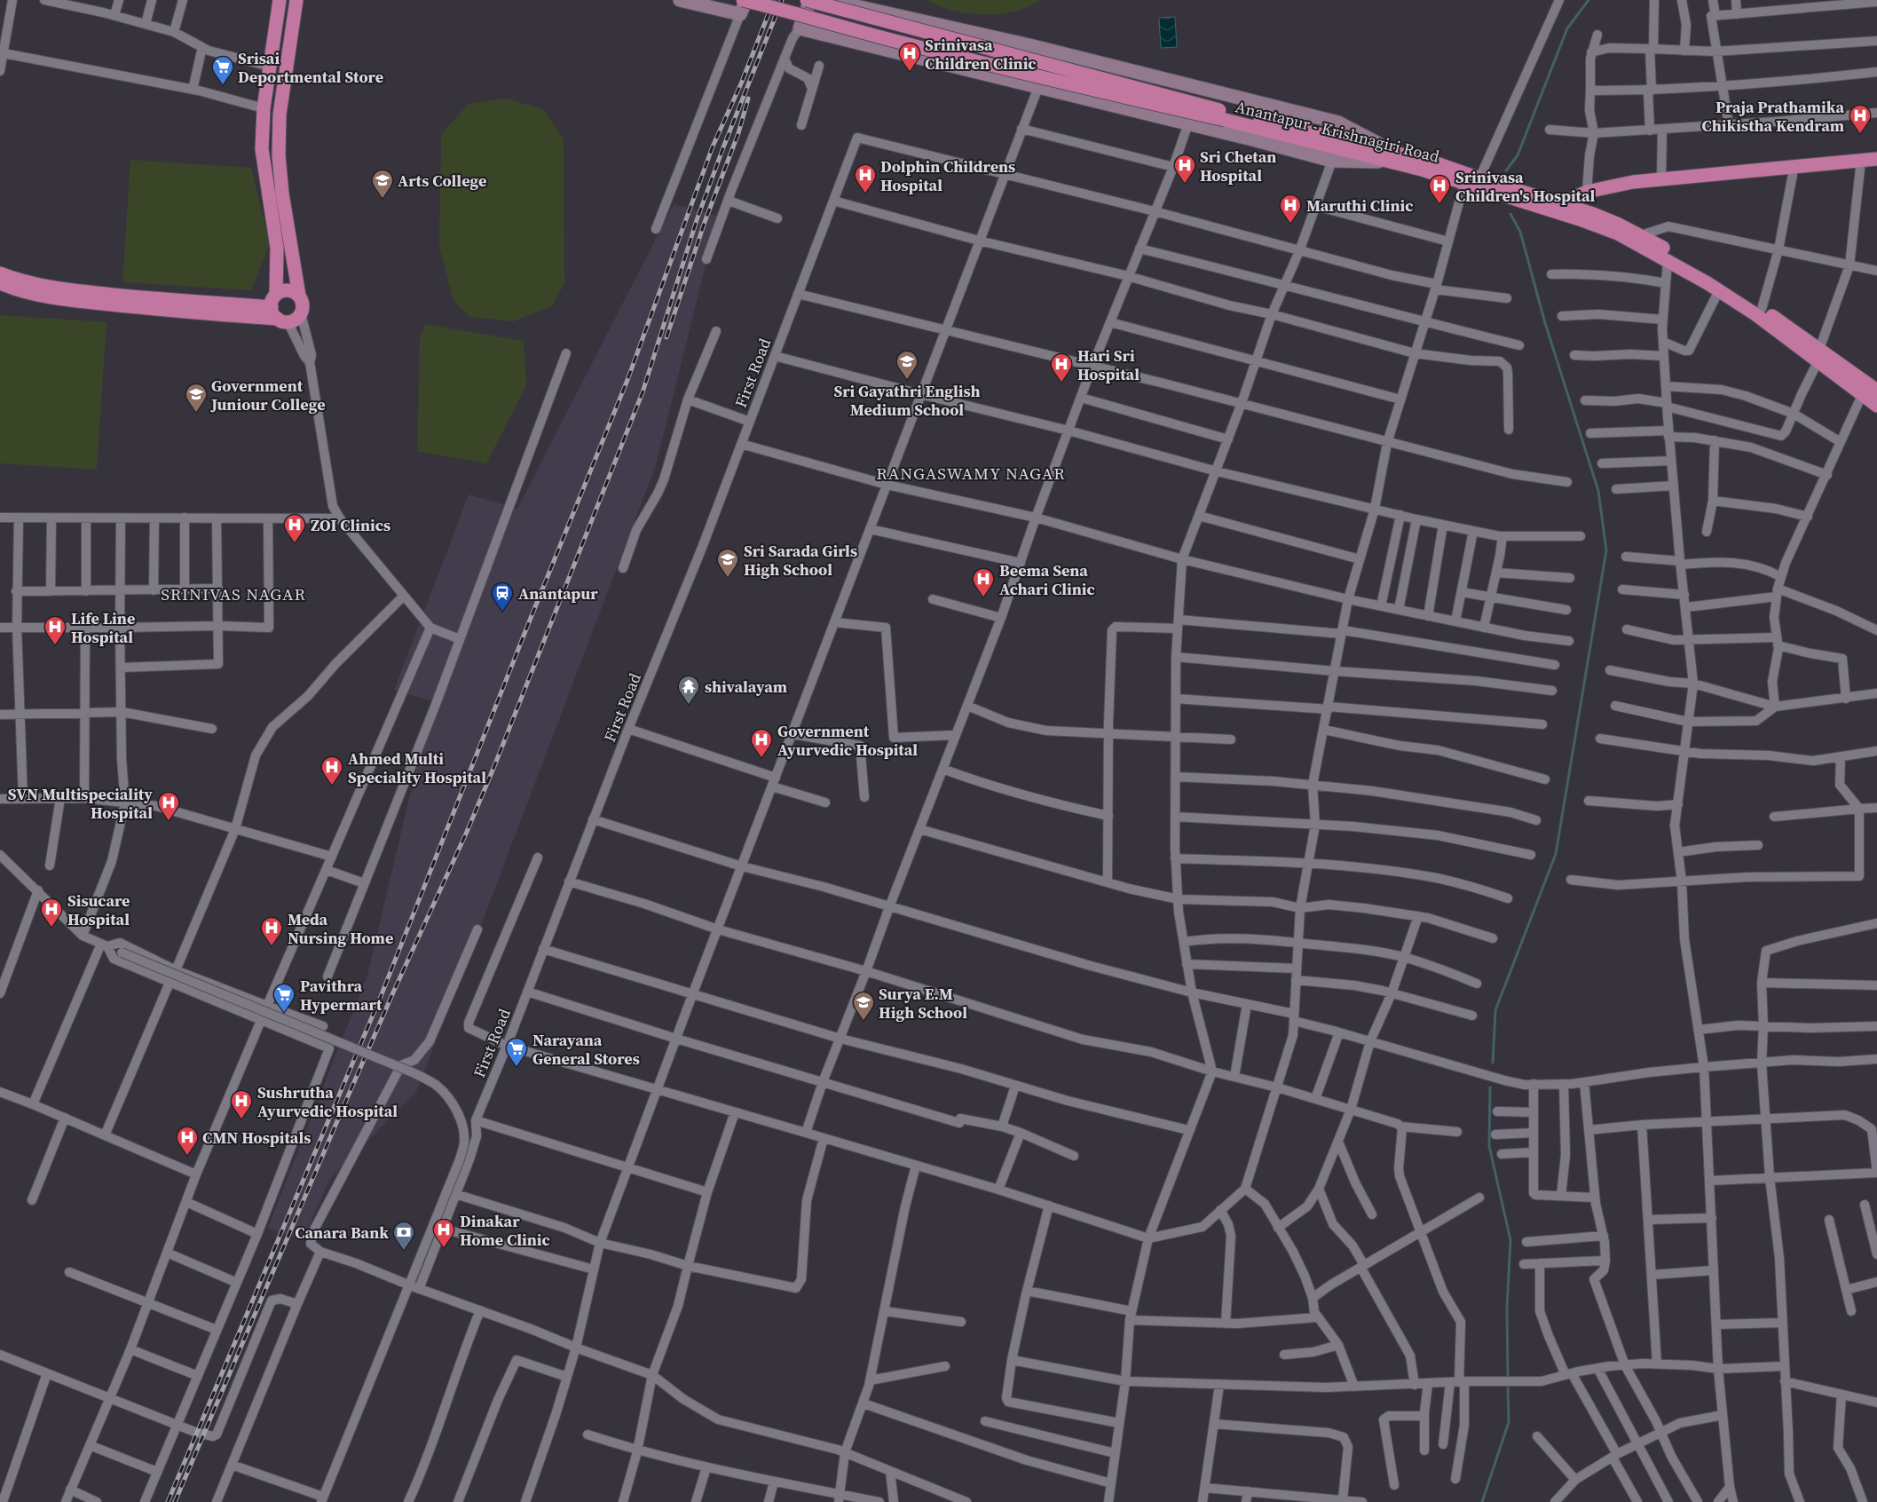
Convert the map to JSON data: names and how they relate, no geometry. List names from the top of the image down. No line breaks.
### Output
{"streets":{"highway":["Anantapur - Krishnagiri Road"],"street":["First Road"]},"districts":["RANGASWAMY NAGAR","SRINIVAS NAGAR"],"places":{"hospital":["Srinivasa Children Clinic","Praja Prathamika Chikistha Kendram","Sri Chetan Hospital","Dolphin Childrens Hospital","Srinivasa Children's Hospital","Maruthi Clinic","Hari Sri Hospital","ZOI Clinics","Beema Sena Achari Clinic","Life Line Hospital","Government Ayurvedic Hospital","Ahmed Multi Speciality Hospital","SVN Multispeciality Hospital","Sisucare Hospital","Meda Nursing Home","Sushrutha Ayurvedic Hospital","CMN Hospitals","Dinakar Home Clinic"],"supermarket":["Srisai Deportmental Store","Pavithra Hypermart","Narayana General Stores"],"school or university":["Arts College","Sri Gayathri English Medium School","Government Juniour College","Sri Sarada Girls High School","Surya E.M High School"],"station":["Anantapur"],"temple":["shivalayam"],"bank":["Canara Bank"]}}
